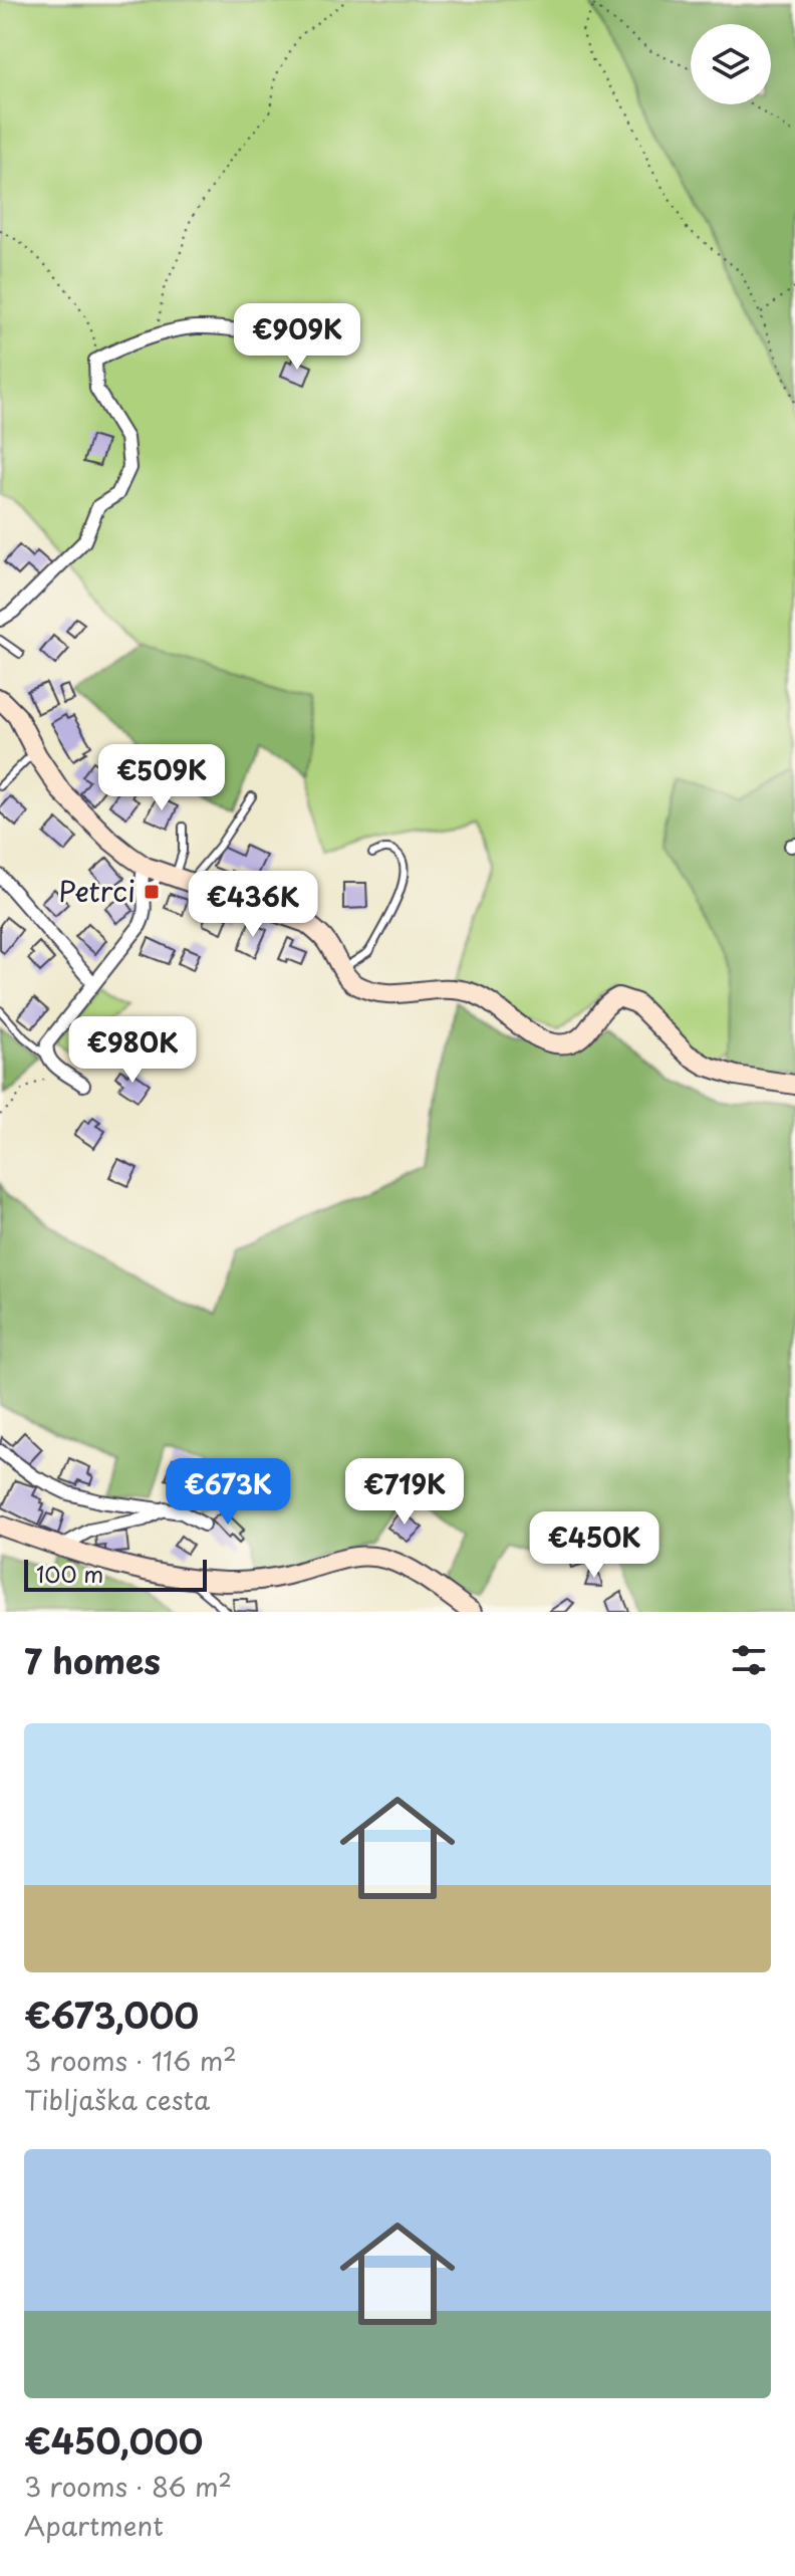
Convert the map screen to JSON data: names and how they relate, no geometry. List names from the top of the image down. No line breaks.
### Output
{"places":{"transit":["Petrci"]},"scale_bar":"100 m","page":{"price":["€909K","€509K","€436K","€980K","€673K","€719K","€450K"],"scale":"100 m","heading":"7 homes","list":[{"name":"€673,000","note":"3 rooms · 116 m² · Tibljaška cesta"},{"name":"€450,000","note":"3 rooms · 86 m² · Apartment"}]}}
